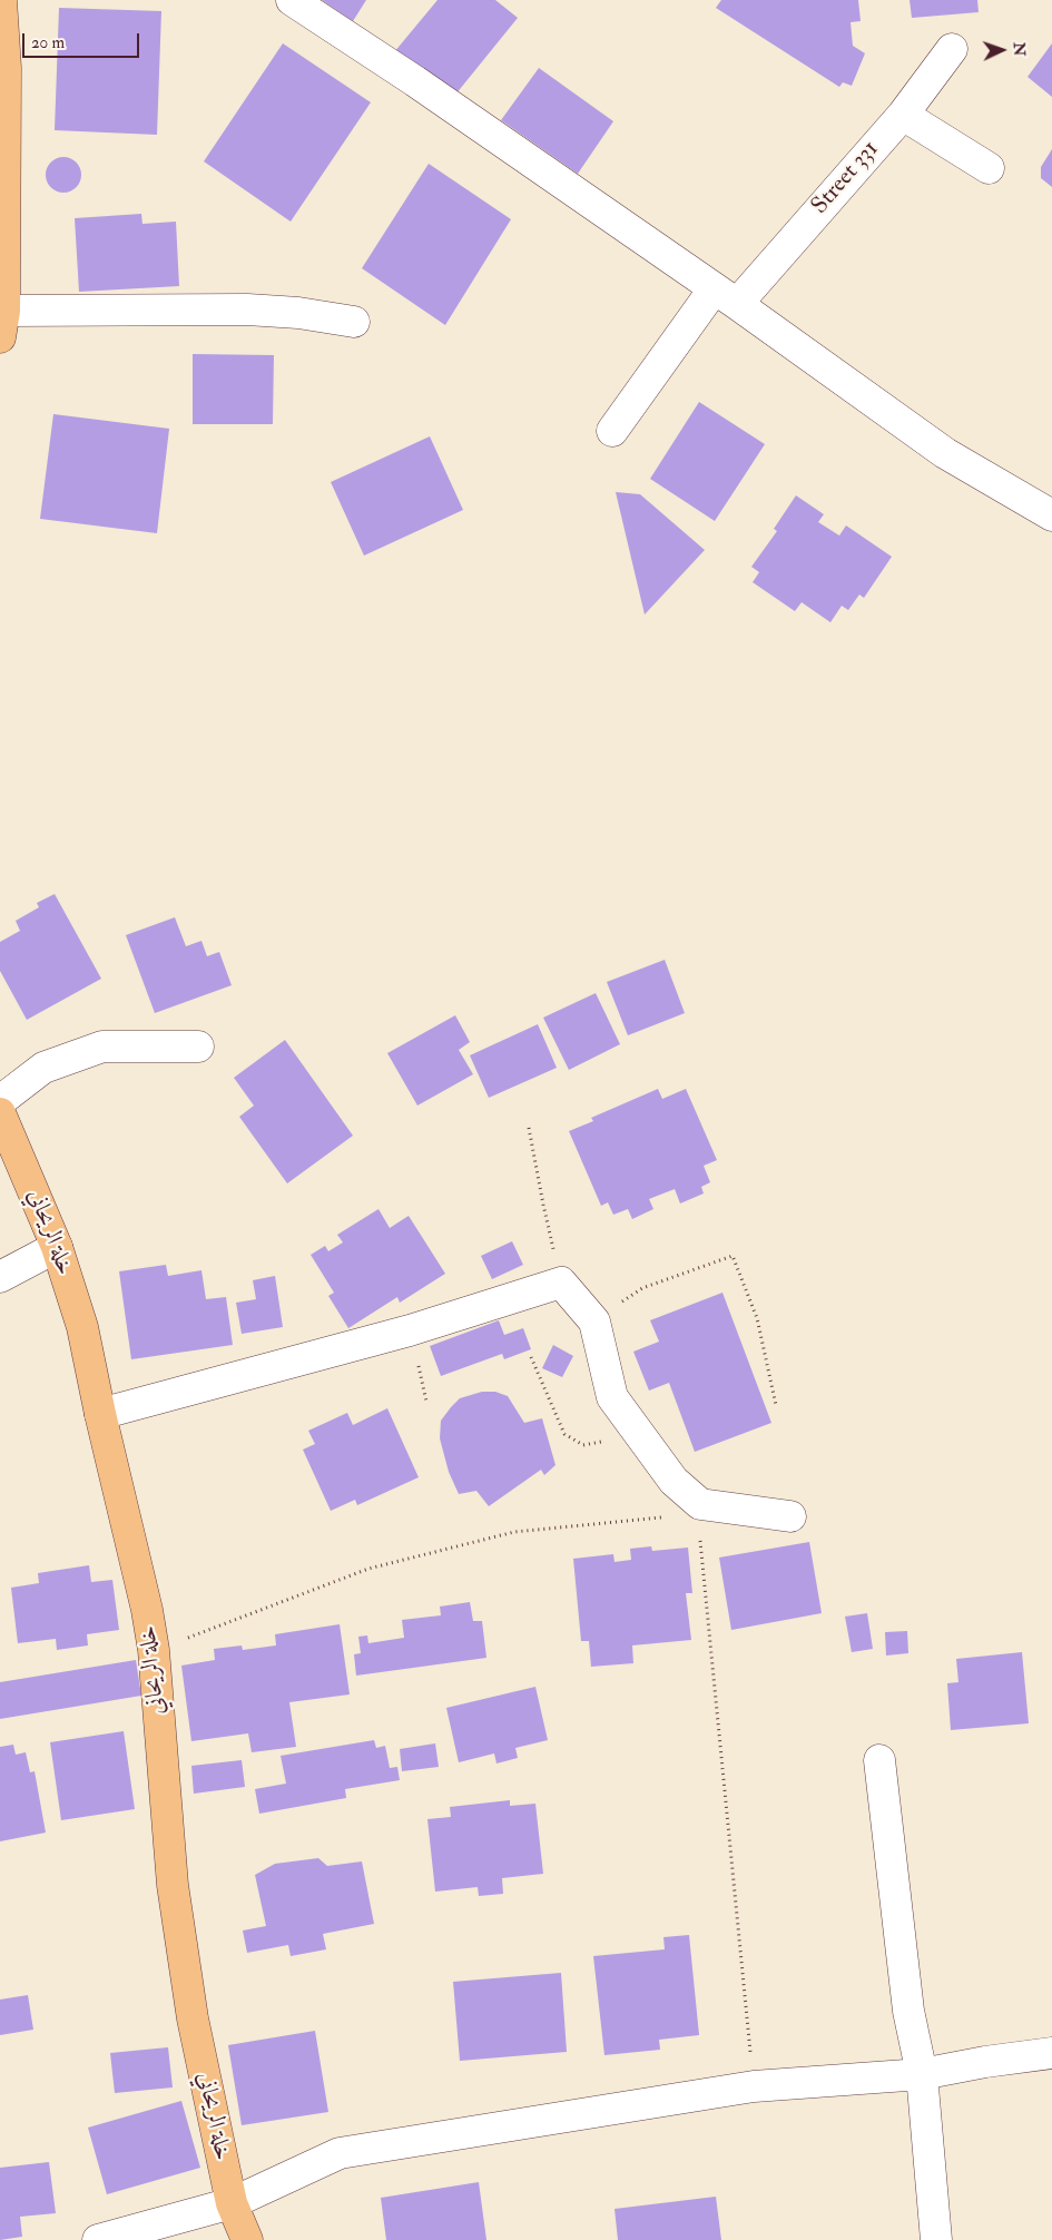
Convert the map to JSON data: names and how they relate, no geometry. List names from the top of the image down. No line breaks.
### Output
{"streets":{"main road":["خلة الريحاني"],"street":["Street 331"]},"scale_bar":"20 m","north":"right"}
